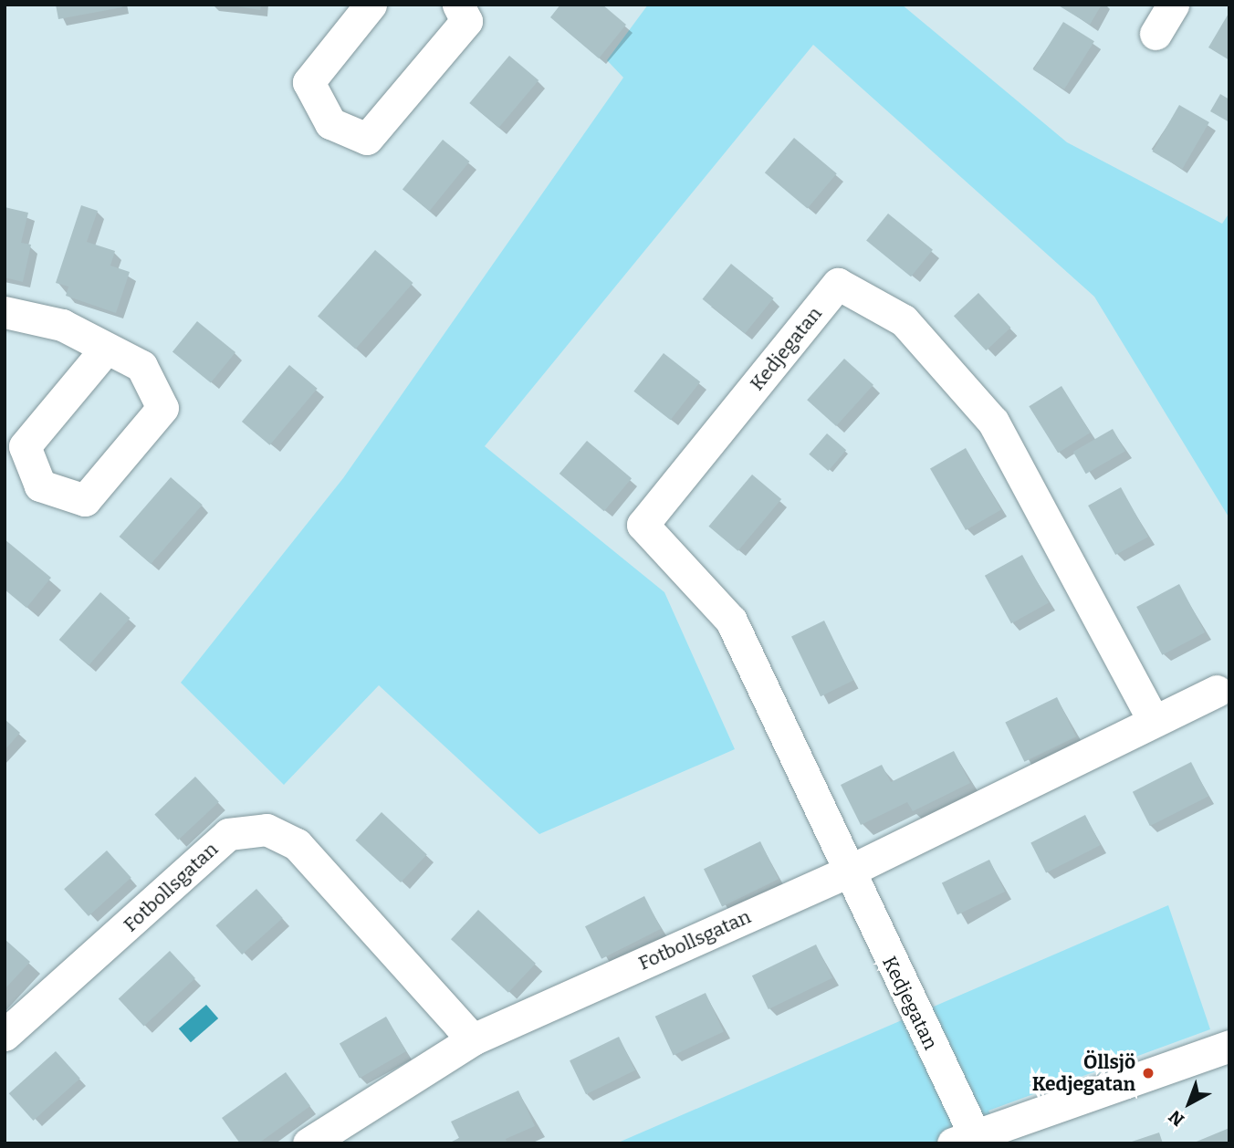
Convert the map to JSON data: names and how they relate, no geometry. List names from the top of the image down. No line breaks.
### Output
{"streets":{"street":["Kedjegatan","Fotbollsgatan"]},"crossings":[["Kedjegatan","Fotbollsgatan"]],"places":["Öllsjö Kedjegatan"],"north":"bottom left"}
